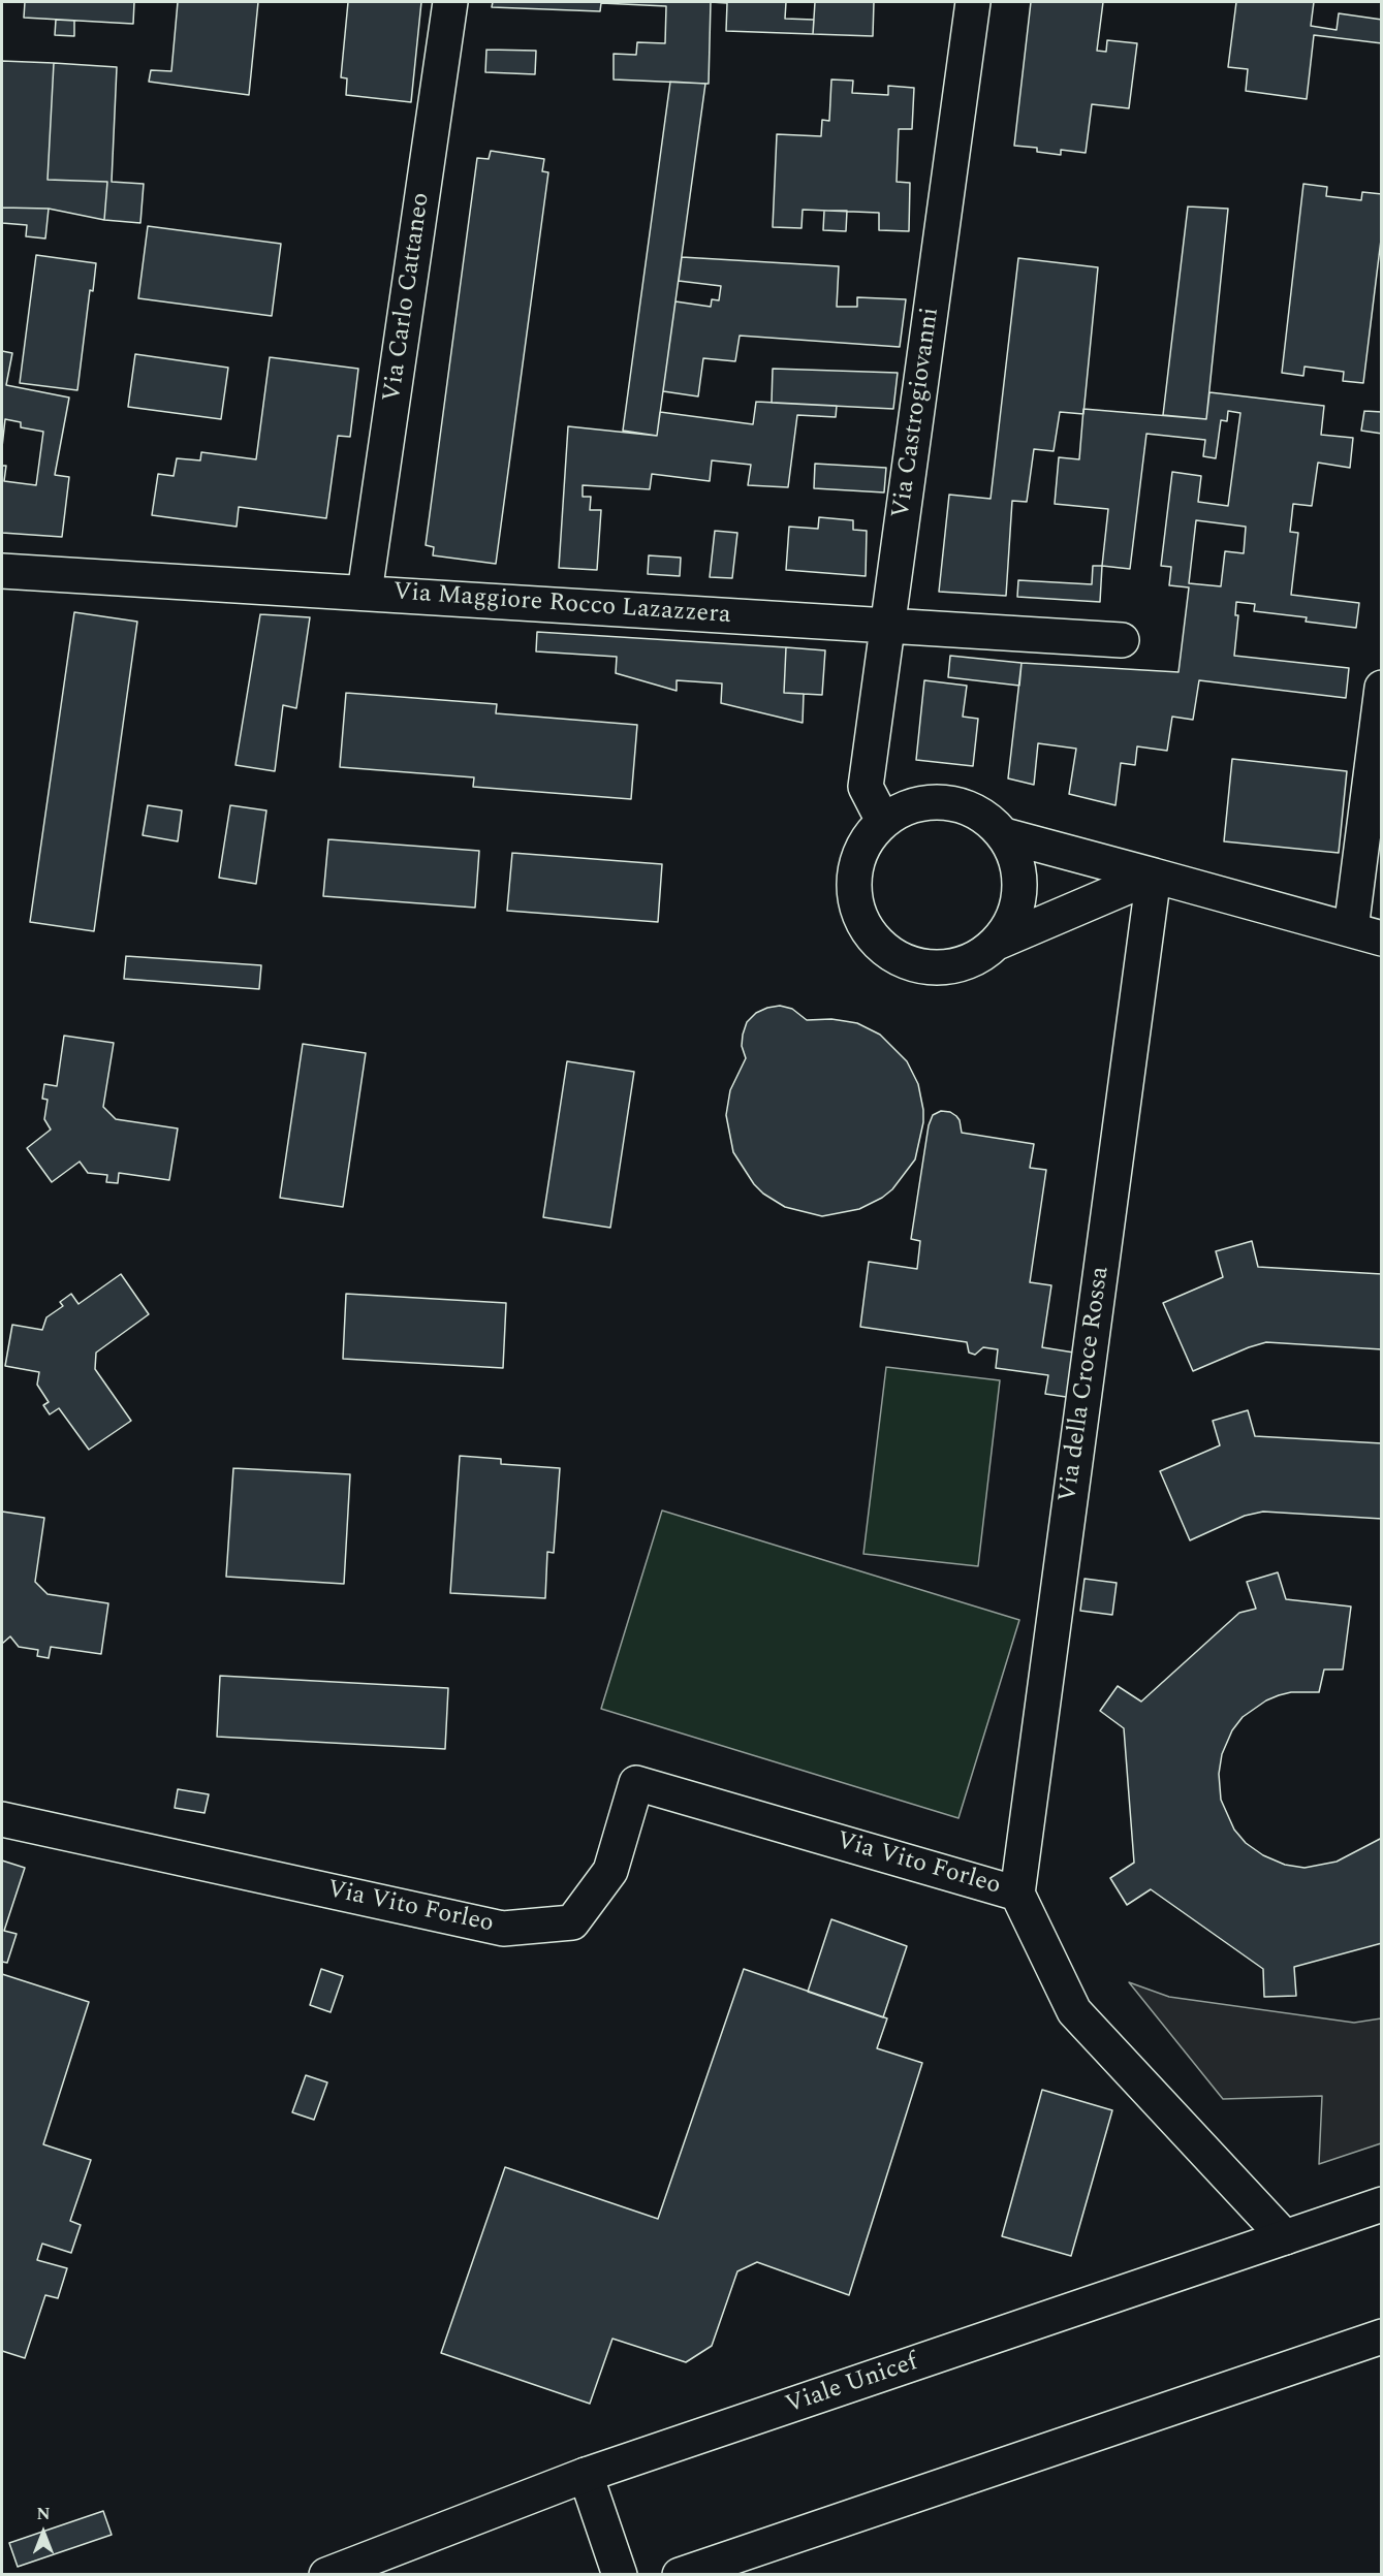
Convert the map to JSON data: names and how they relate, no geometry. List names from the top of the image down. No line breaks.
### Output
{"streets":{"street":["Via Carlo Cattaneo","Via Castrogiovanni","Via Maggiore Rocco Lazazzera","Via della Croce Rossa","Via Vito Forleo","Viale Unicef"]},"crossings":[["Via Carlo Cattaneo","Via Maggiore Rocco Lazazzera"],["Via Castrogiovanni","Via Maggiore Rocco Lazazzera"],["Via della Croce Rossa","Via Vito Forleo"]],"north":"top"}
